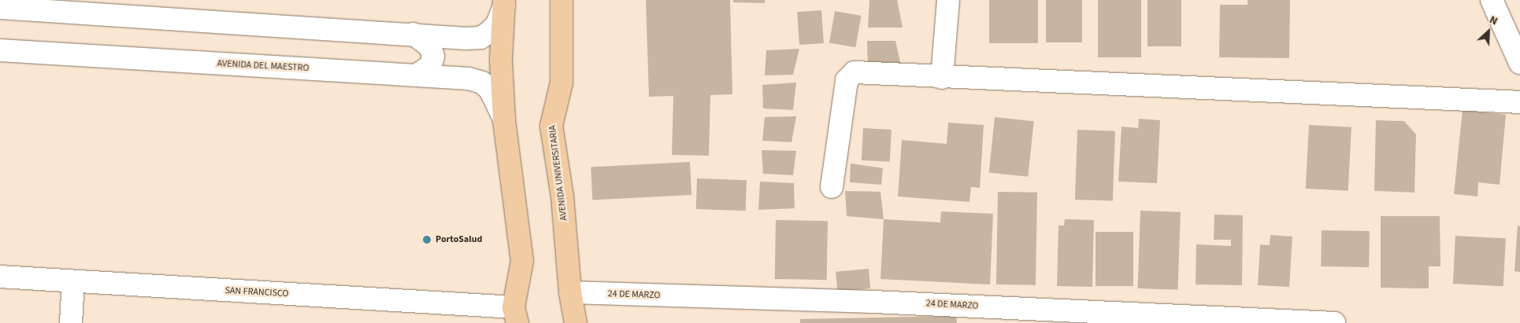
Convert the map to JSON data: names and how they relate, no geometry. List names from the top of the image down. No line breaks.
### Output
{"streets":{"main road":["AVENIDA UNIVERSITARIA"],"street":["AVENIDA DEL MAESTRO","SAN FRANCISCO","24 DE MARZO"]},"crossings":[["AVENIDA UNIVERSITARIA","24 DE MARZO"]],"places":["PortoSalud"],"north":"top right"}
